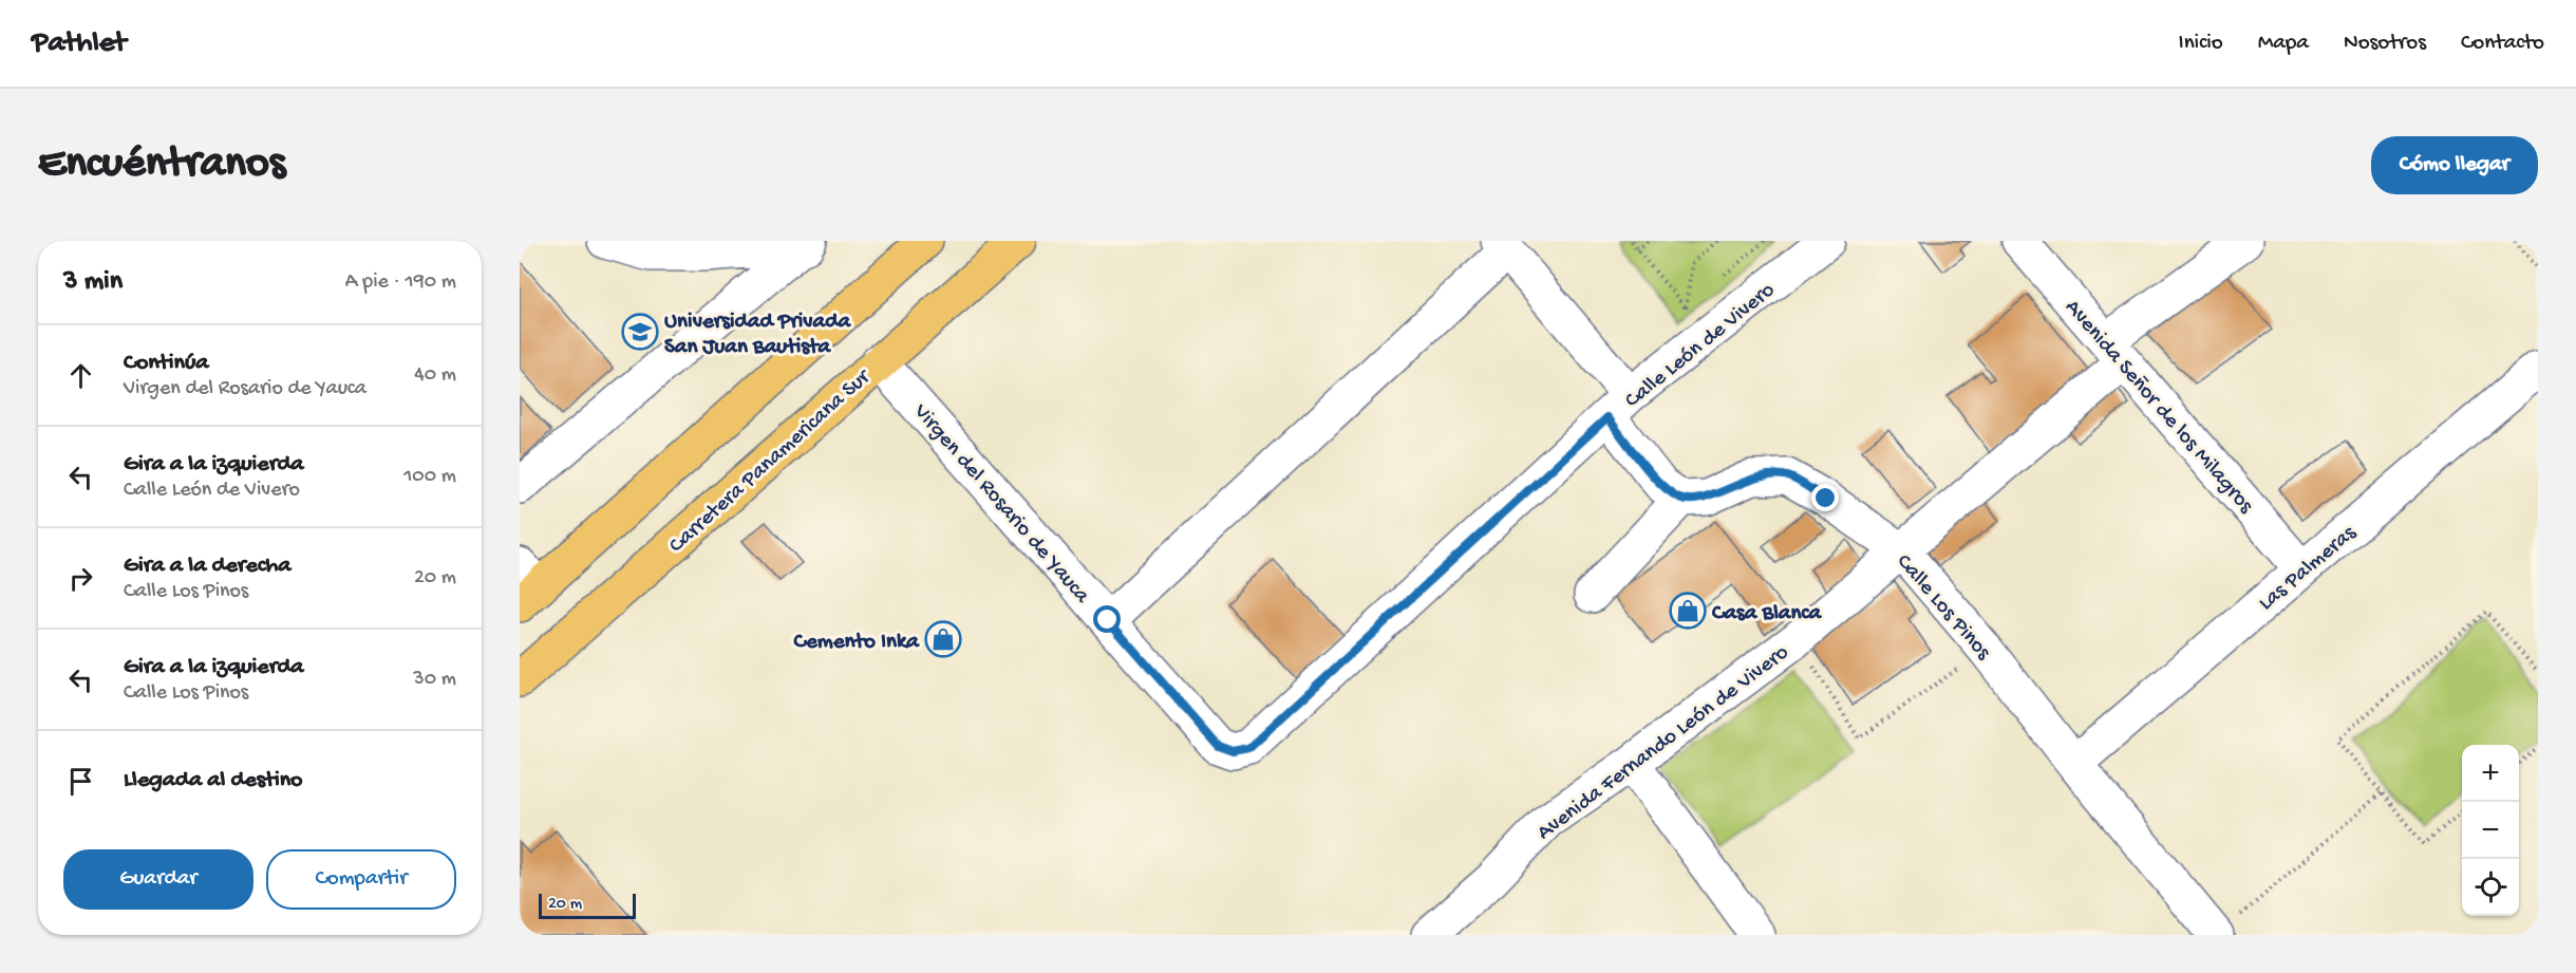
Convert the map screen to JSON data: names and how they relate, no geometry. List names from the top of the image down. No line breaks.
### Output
{"streets":{"highway":["Carretera Panamericana Sur"],"street":["Calle León de Vivero","Avenida Señor de los Milagros","Virgen del Rosario de Yauca","Las Palmeras","Calle Los Pinos","Avenida Fernando León de Vivero"]},"crossings":[["Calle León de Vivero","Virgen del Rosario de Yauca"],["Avenida Señor de los Milagros","Las Palmeras"],["Avenida Señor de los Milagros","Avenida Fernando León de Vivero"],["Carretera Panamericana Sur","Virgen del Rosario de Yauca"],["Las Palmeras","Calle Los Pinos"],["Calle Los Pinos","Avenida Fernando León de Vivero"]],"places":{"school or university":["Universidad Privada San Juan Bautista"],"shop":["Casa Blanca","Cemento Inka"]},"scale_bar":"20 m","page":{"header":"Pathlet","nav":["Inicio","Mapa","Nosotros","Contacto"],"buttons":["Cómo llegar",["Guardar","Compartir"]],"title":"Encuéntranos","heading":["3 min","A pie · 190 m"],"list":[["Continúa","Virgen del Rosario de Yauca","40 m"],["Gira a la izquierda","Calle León de Vivero","100 m"],["Gira a la derecha","Calle Los Pinos","20 m"],["Gira a la izquierda","Calle Los Pinos","30 m"],"Llegada al destino"],"map_buttons":["+","−"],"scale":"20 m"}}
